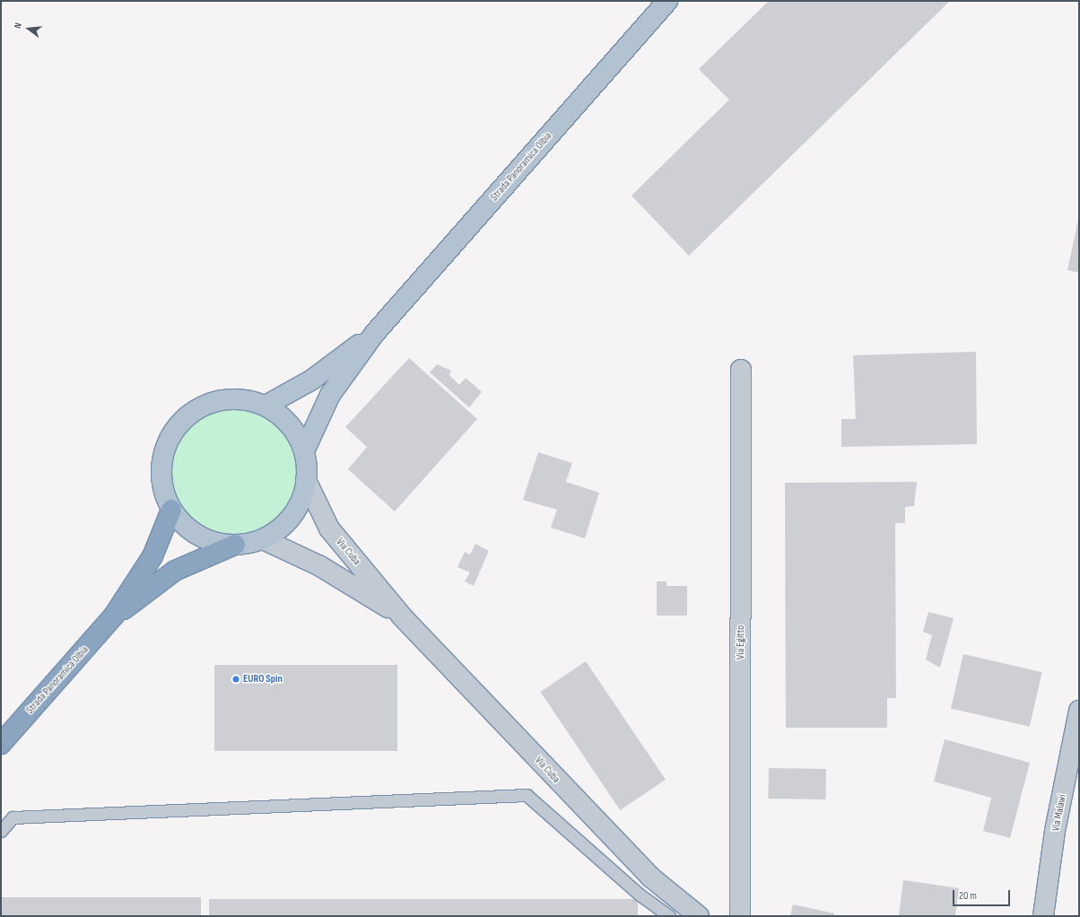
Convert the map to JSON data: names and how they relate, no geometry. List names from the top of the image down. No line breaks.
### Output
{"streets":{"highway":["Strada Panoramica Olbia"],"street":["Via Cuba","Via Egitto","Via Malawi"]},"places":["EURO Spin"],"scale_bar":"20 m","north":"left"}
